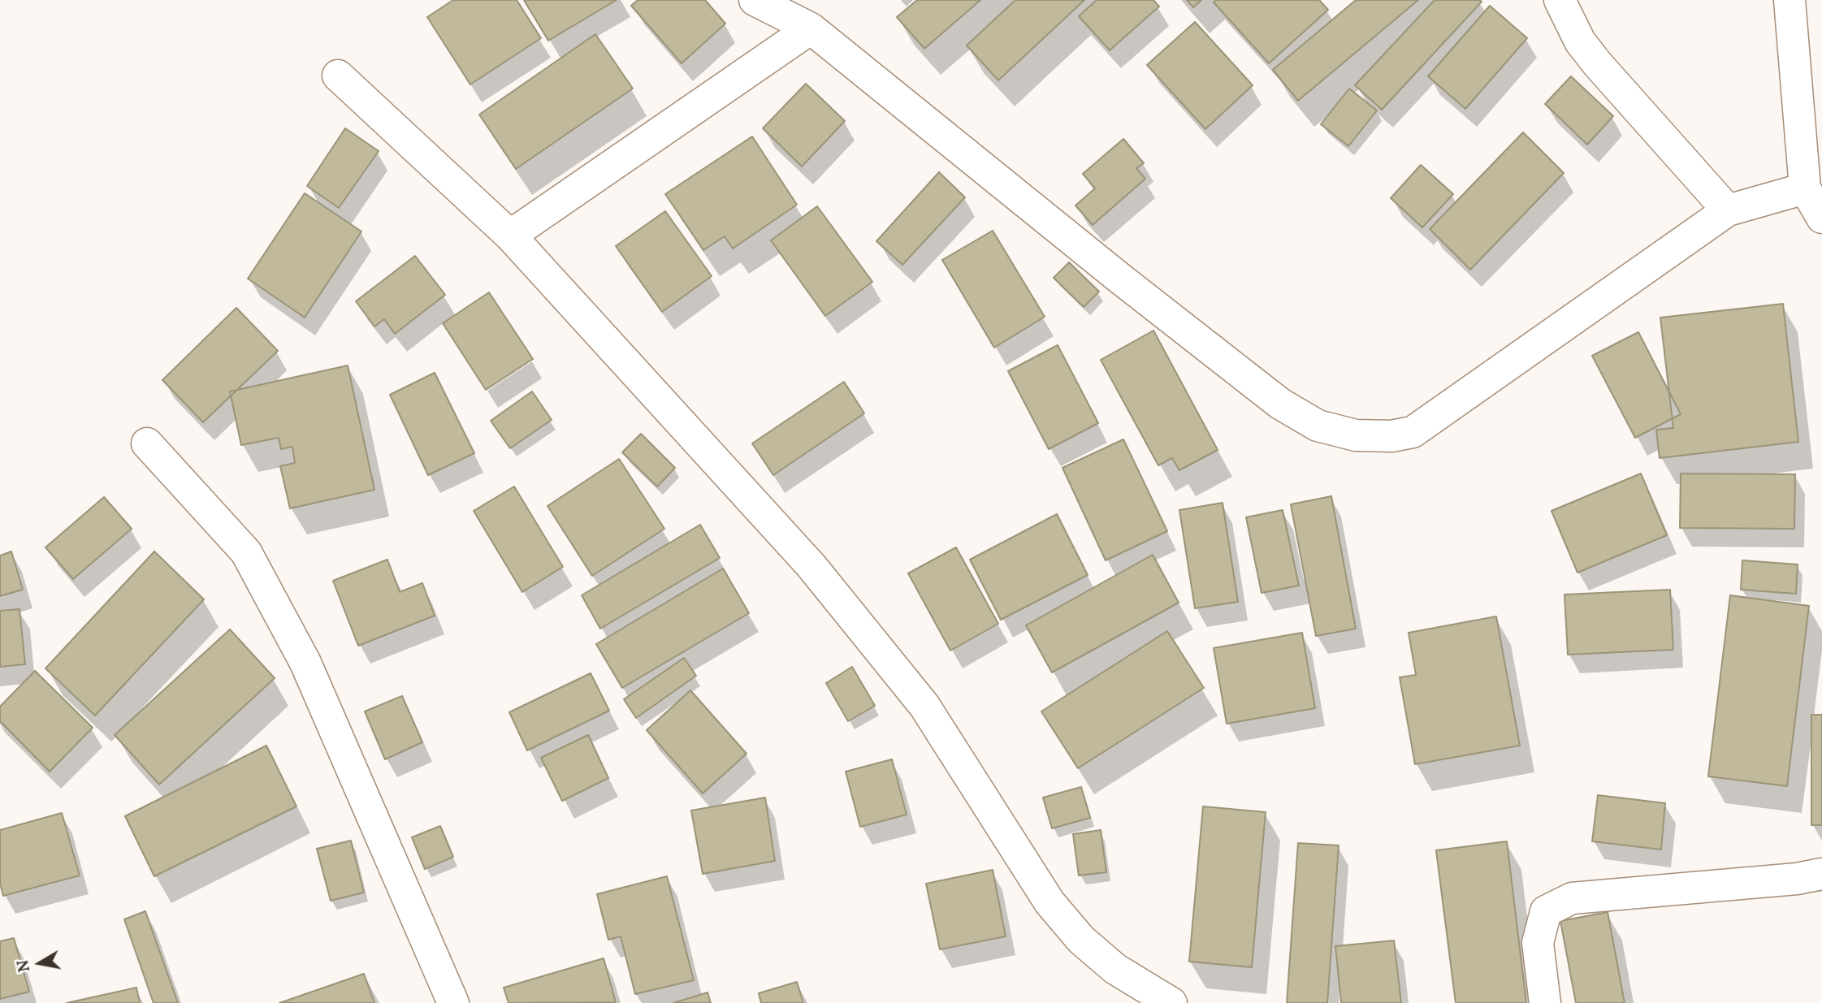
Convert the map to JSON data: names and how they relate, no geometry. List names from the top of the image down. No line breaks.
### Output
{"north":"left"}
